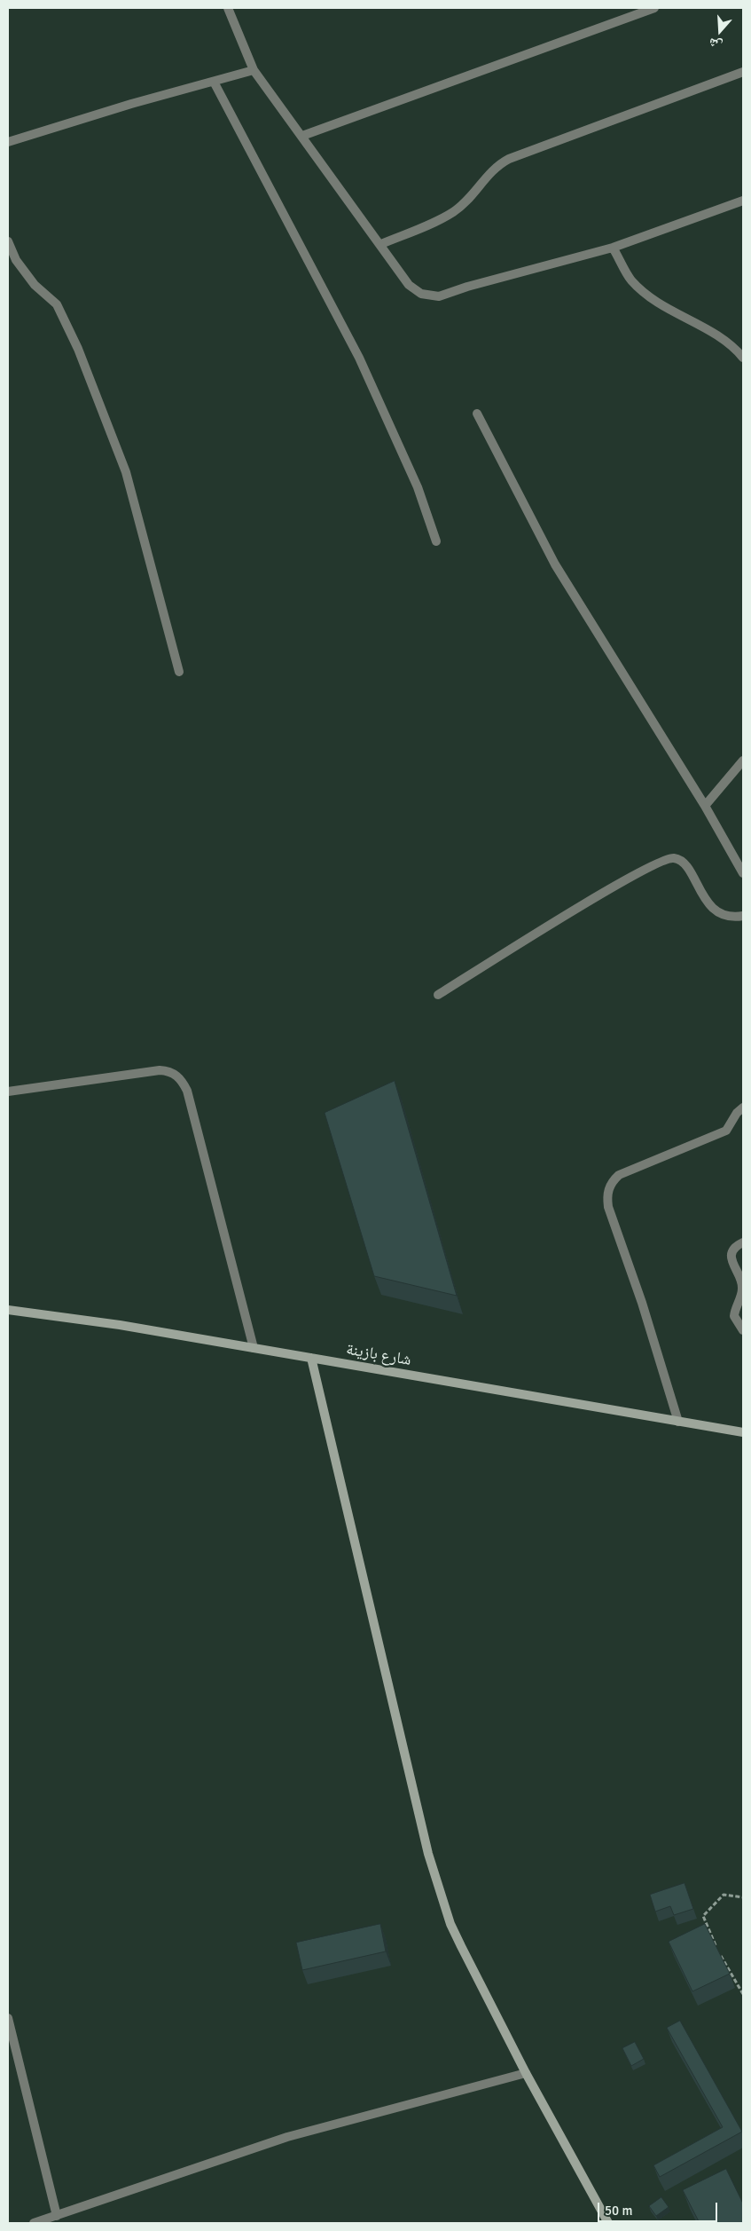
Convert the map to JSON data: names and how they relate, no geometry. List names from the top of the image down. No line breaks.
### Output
{"streets":{"street":["شارع بازينة"]},"scale_bar":"50 m","north":"bottom"}
